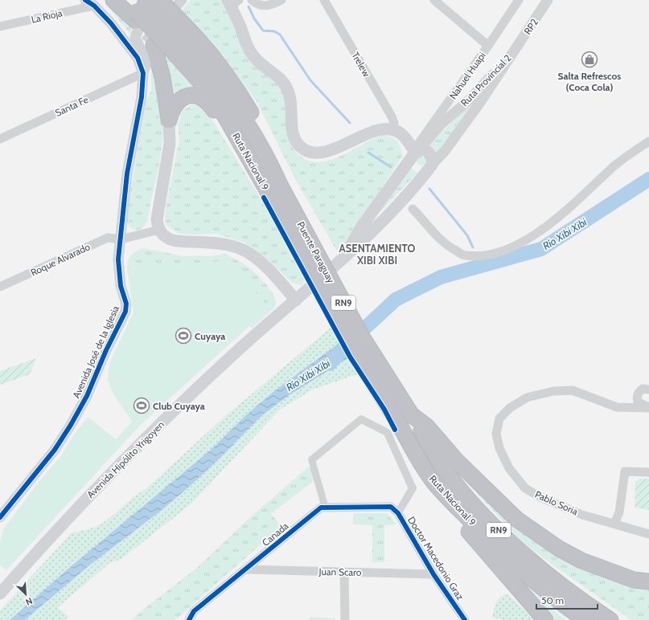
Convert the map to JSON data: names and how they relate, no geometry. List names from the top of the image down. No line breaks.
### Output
{"streets":{"highway":["Ruta Nacional 9","Puente Paraguay","RN9"],"main road":["RP2","Ruta Provincial 2","Avenida Hipólito Yrigoyen"],"street":["La Rioja","Trelew","Nahuel Huapi","Santa Fe","Roque Alvarado","Avenida José de la Iglesia","Pablo Soria","Canada","Doctor Macedonio Graz","Juan Scaro"]},"crossings":[["RP2","Ruta Provincial 2"],["Nahuel Huapi","Ruta Provincial 2"],["Ruta Provincial 2","Avenida Hipólito Yrigoyen"],["Santa Fe","Avenida José de la Iglesia"],["Ruta Nacional 9","Puente Paraguay"],["Ruta Nacional 9","Avenida José de la Iglesia"],["Roque Alvarado","Avenida José de la Iglesia"],["Canada","Doctor Macedonio Graz"],["Canada","Juan Scaro"],["Doctor Macedonio Graz","Juan Scaro"]],"districts":["ASENTAMIENTO XIBI XIBI"],"water":["Río Xibi Xibi"],"places":{"shop":["Salta Refrescos (Coca Cola)"],"sports":["Cuyaya","Club Cuyaya"]},"scale_bar":"50 m","north":"bottom right"}
